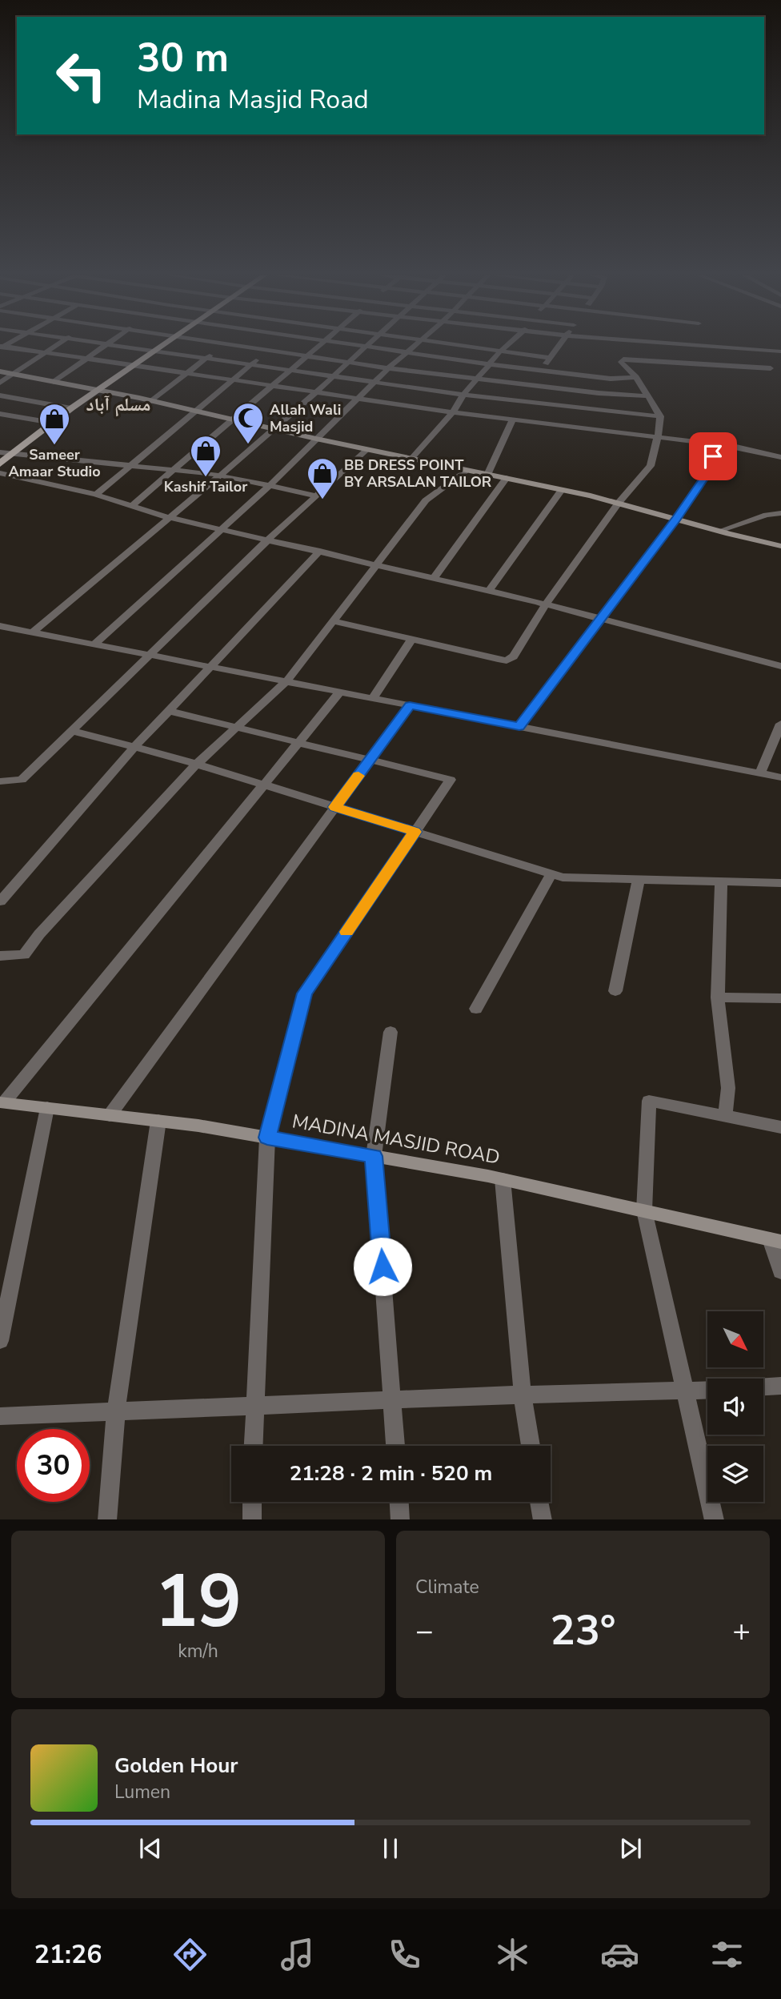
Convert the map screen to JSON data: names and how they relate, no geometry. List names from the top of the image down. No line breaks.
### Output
{"streets":{"main road":["MADINA MASJID ROAD"]},"districts":["مسلم آباد"],"places":{"mosque":["Allah Wali Masjid"],"shop":["Sameer Amaar Studio","Kashif Tailor","BB DRESS POINT BY ARSALAN TAILOR"]},"north":"bottom right","page":{"turn":["30 m","Madina Masjid Road"],"limit":"30","trip":"21:28 · 2 min · 520 m","tile":[["19","km/h"],"Climate"],"heat":["−","23°","+"],"song":["Golden Hour","Lumen"],"tabs":"21:26"}}
